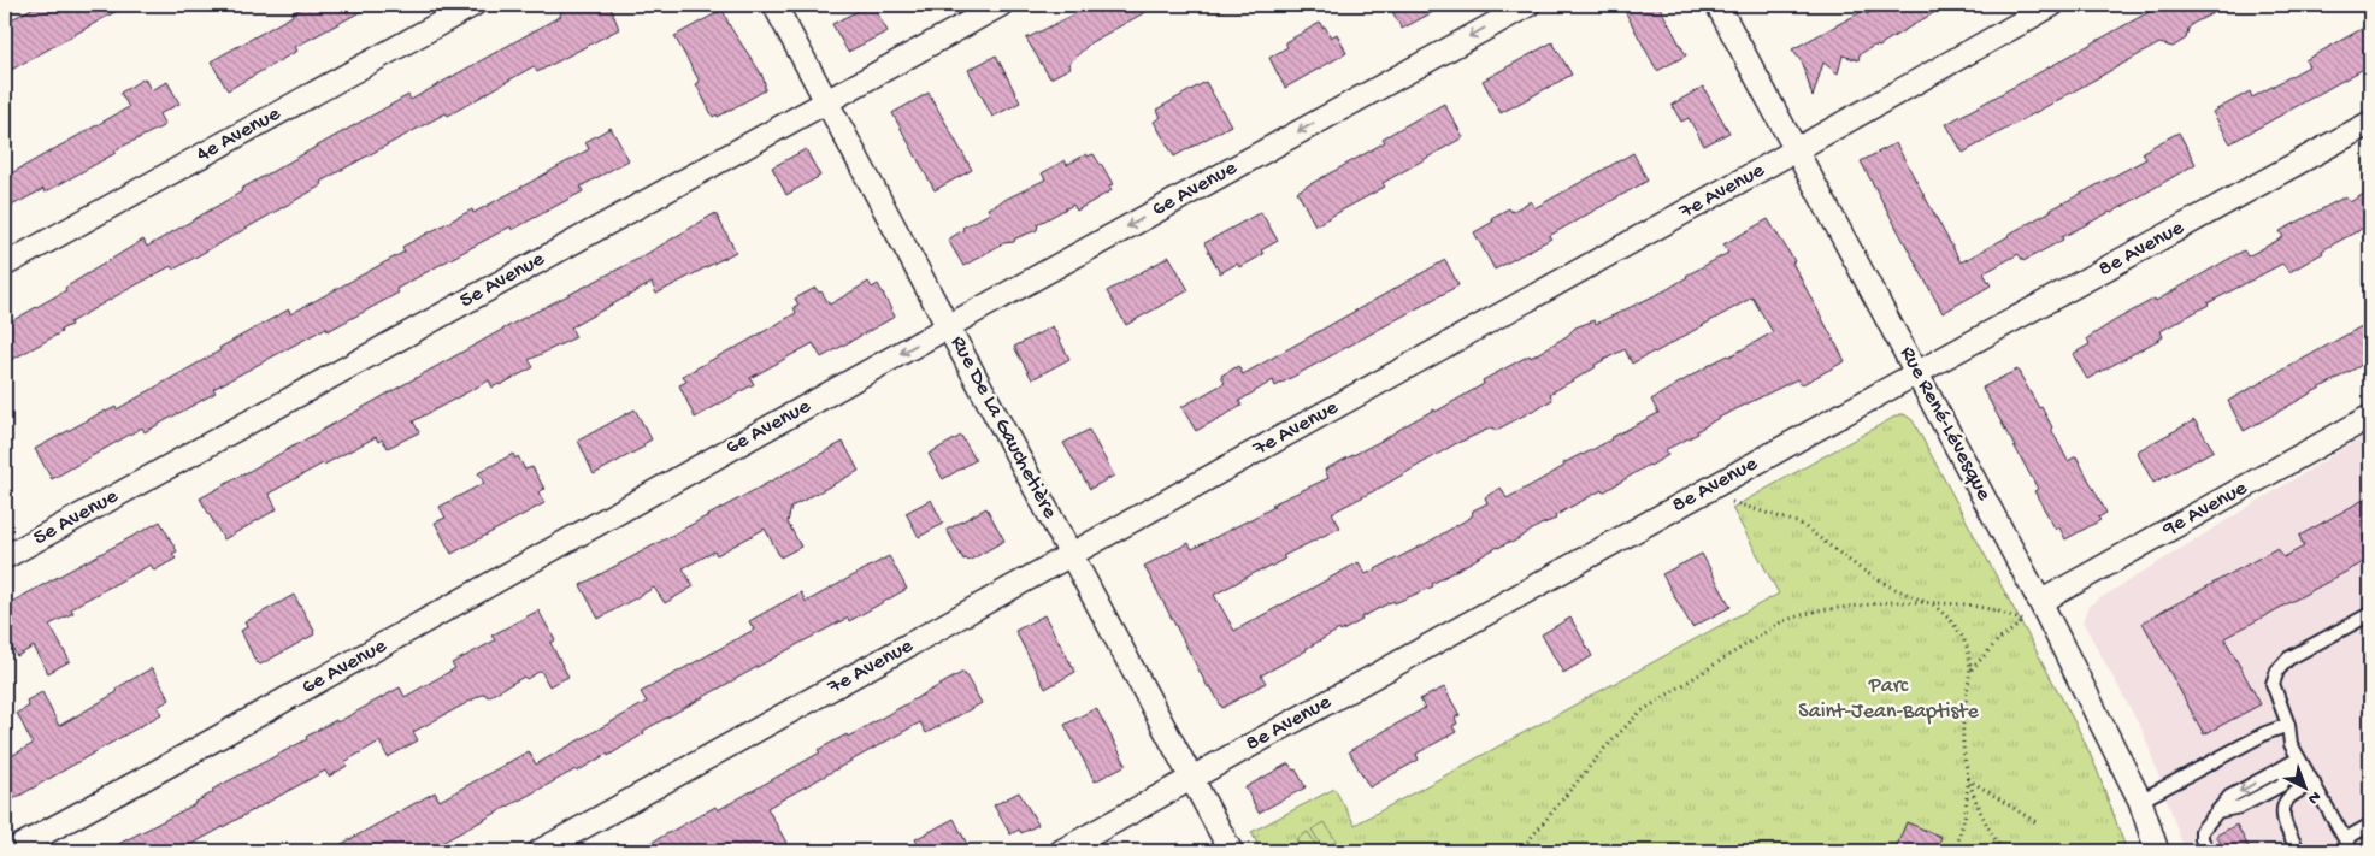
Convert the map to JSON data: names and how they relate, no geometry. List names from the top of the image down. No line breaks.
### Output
{"streets":{"street":["4e Avenue","6e Avenue","7e Avenue","8e Avenue","5e Avenue","Rue René-Lévesque","Rue De La Gauchetière","9e Avenue"]},"crossings":[["6e Avenue","Rue De La Gauchetière"],["7e Avenue","Rue René-Lévesque"],["7e Avenue","Rue De La Gauchetière"],["8e Avenue","Rue René-Lévesque"],["8e Avenue","Rue De La Gauchetière"],["5e Avenue","Rue De La Gauchetière"],["Rue René-Lévesque","9e Avenue"]],"one_way":["6e Avenue"],"parks":["Parc Saint-Jean-Baptiste"],"north":"bottom right"}
